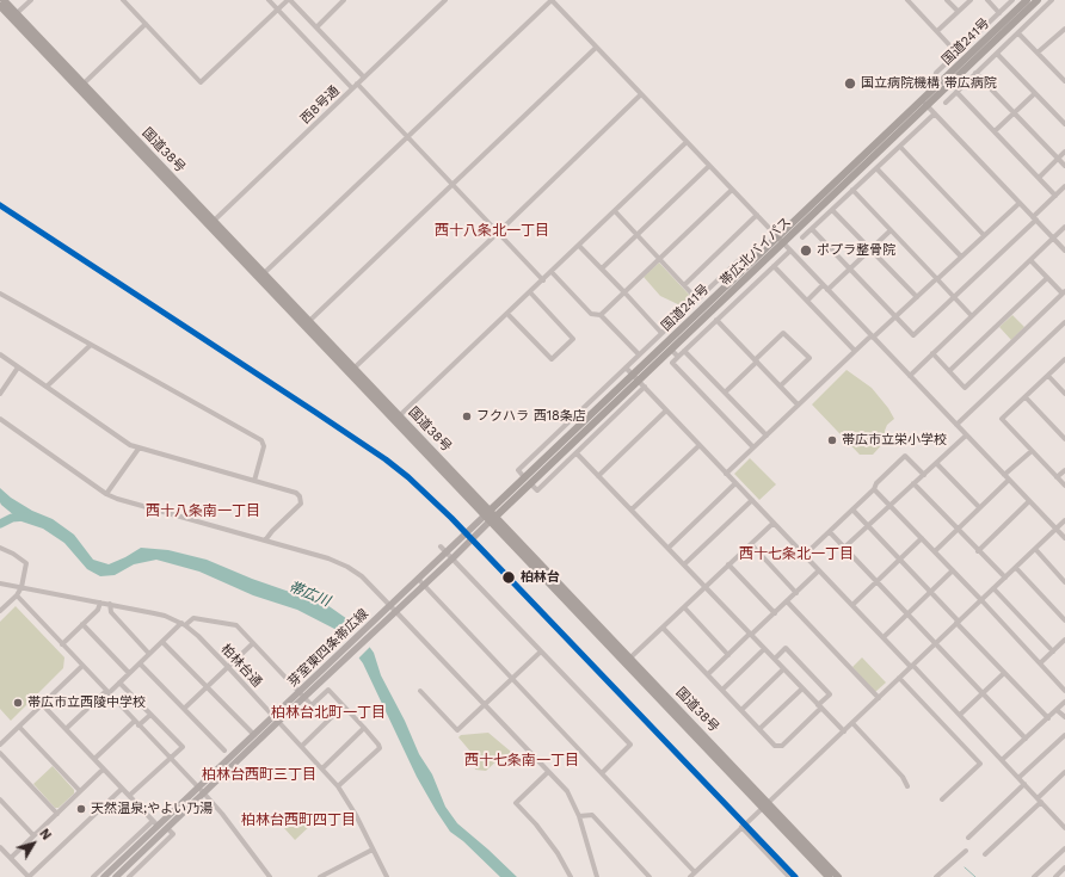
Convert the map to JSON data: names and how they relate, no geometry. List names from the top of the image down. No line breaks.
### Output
{"streets":{"highway":["国道241号","国道38号","帯広北バイパス"],"main road":["芽室東四条帯広線"],"street":["西8号通","柏林台通"]},"crossings":[["国道241号","国道38号"],["国道241号","帯広北バイパス"],["国道241号","芽室東四条帯広線"],["西8号通","国道38号"],["国道38号","芽室東四条帯広線"],["芽室東四条帯広線","柏林台通"]],"districts":["西十八条北一丁目","西十八条南一丁目","西十七条北一丁目","柏林台北町一丁目","西十七条南一丁目","柏林台西町三丁目","柏林台西町四丁目"],"water":["帯広川"],"places":["国立病院機構 帯広病院","ポプラ整骨院","フクハラ 西18条店","帯広市立栄小学校","柏林台","帯広市立西陵中学校","天然温泉;やよい乃湯"],"north":"top right"}
